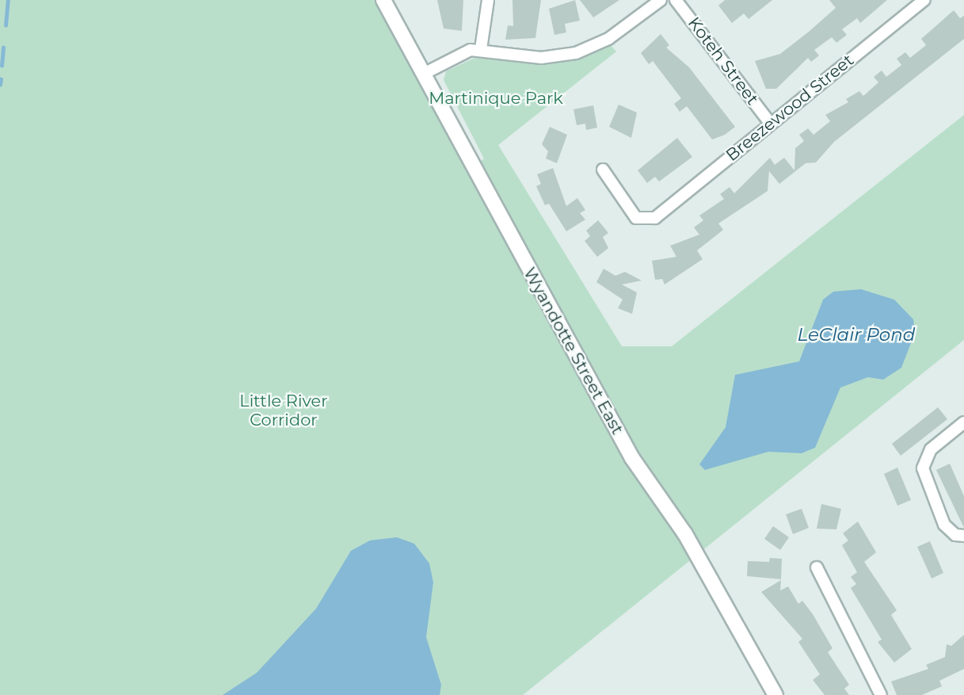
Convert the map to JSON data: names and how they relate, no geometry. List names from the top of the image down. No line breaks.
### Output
{"streets":{"street":["Koteh Street","Breezewood Street","Wyandotte Street East"]},"crossings":[["Koteh Street","Breezewood Street"]],"water":["LeClair Pond"],"parks":["Martinique Park","Little River Corridor"]}
